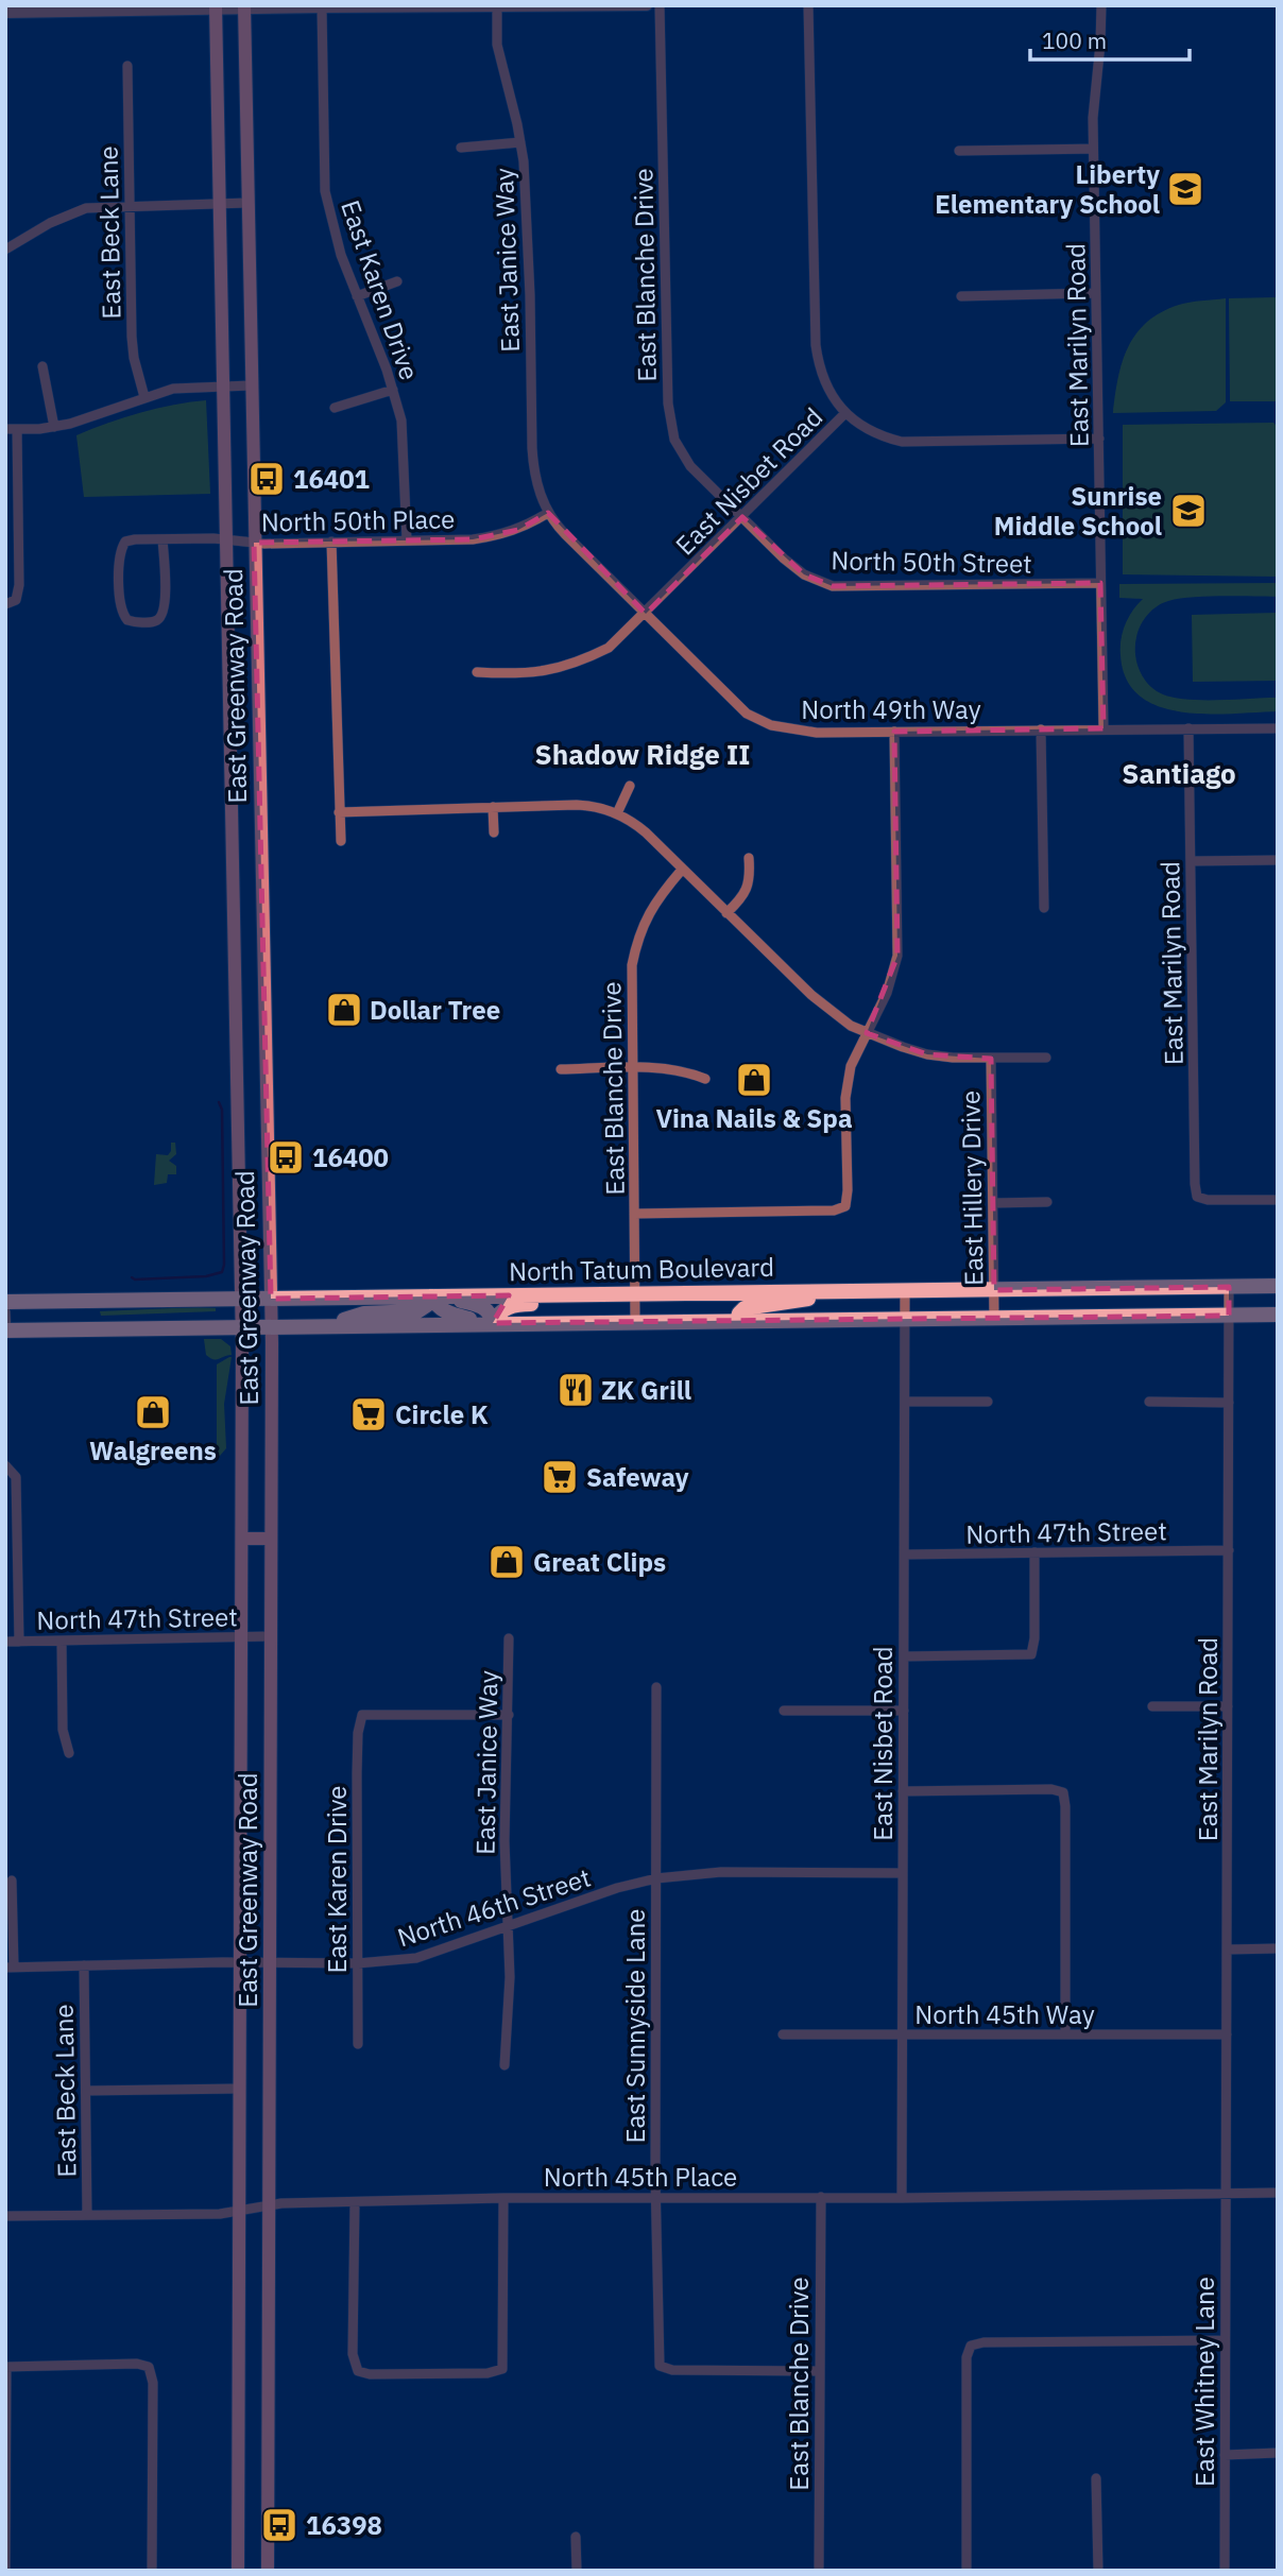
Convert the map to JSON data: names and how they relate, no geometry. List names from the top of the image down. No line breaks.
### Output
{"streets":{"main road":["East Greenway Road","North Tatum Boulevard"],"street":["East Beck Lane","East Janice Way","East Blanche Drive","East Karen Drive","East Marilyn Road","East Nisbet Road","North 50th Place","North 50th Street","North 49th Way","East Hillery Drive","North 47th Street","North 46th Street","North 45th Way","East Sunnyside Lane","North 45th Place","East Whitney Lane"]},"crossings":[["East Beck Lane","North 46th Street"],["East Beck Lane","North 45th Place"],["East Janice Way","East Karen Drive"],["East Janice Way","North 50th Place"],["East Janice Way","North 49th Way"],["East Janice Way","North 46th Street"],["East Blanche Drive","East Nisbet Road"],["East Blanche Drive","North 50th Street"],["East Blanche Drive","North Tatum Boulevard"],["East Blanche Drive","East Sunnyside Lane"],["East Blanche Drive","North 45th Place"],["East Karen Drive","North 50th Place"],["East Karen Drive","North 46th Street"],["East Marilyn Road","North 50th Street"],["East Marilyn Road","North 49th Way"],["East Marilyn Road","North Tatum Boulevard"],["East Marilyn Road","North 47th Street"],["East Marilyn Road","North 45th Way"],["East Marilyn Road","North 45th Place"],["East Marilyn Road","East Whitney Lane"],["East Nisbet Road","North 50th Street"],["East Nisbet Road","North 49th Way"],["East Nisbet Road","North Tatum Boulevard"],["East Nisbet Road","North 47th Street"],["East Nisbet Road","North 46th Street"],["East Nisbet Road","North 45th Way"],["East Nisbet Road","North 45th Place"],["North 50th Place","East Greenway Road"],["North 50th Place","North 49th Way"],["East Greenway Road","North Tatum Boulevard"],["East Greenway Road","North 47th Street"],["East Greenway Road","North 46th Street"],["East Greenway Road","North 45th Place"],["East Hillery Drive","North Tatum Boulevard"],["North 46th Street","East Sunnyside Lane"],["East Sunnyside Lane","North 45th Place"],["North 45th Place","East Whitney Lane"]],"districts":["Shadow Ridge II","Santiago"],"places":{"school or university":["Liberty Elementary School","Sunrise Middle School"],"bus stop":["16401","16400","16398"],"shop":["Dollar Tree","Vina Nails & Spa","Walgreens","Great Clips"],"restaurant":["ZK Grill"],"supermarket":["Circle K","Safeway"]},"scale_bar":"100 m"}
